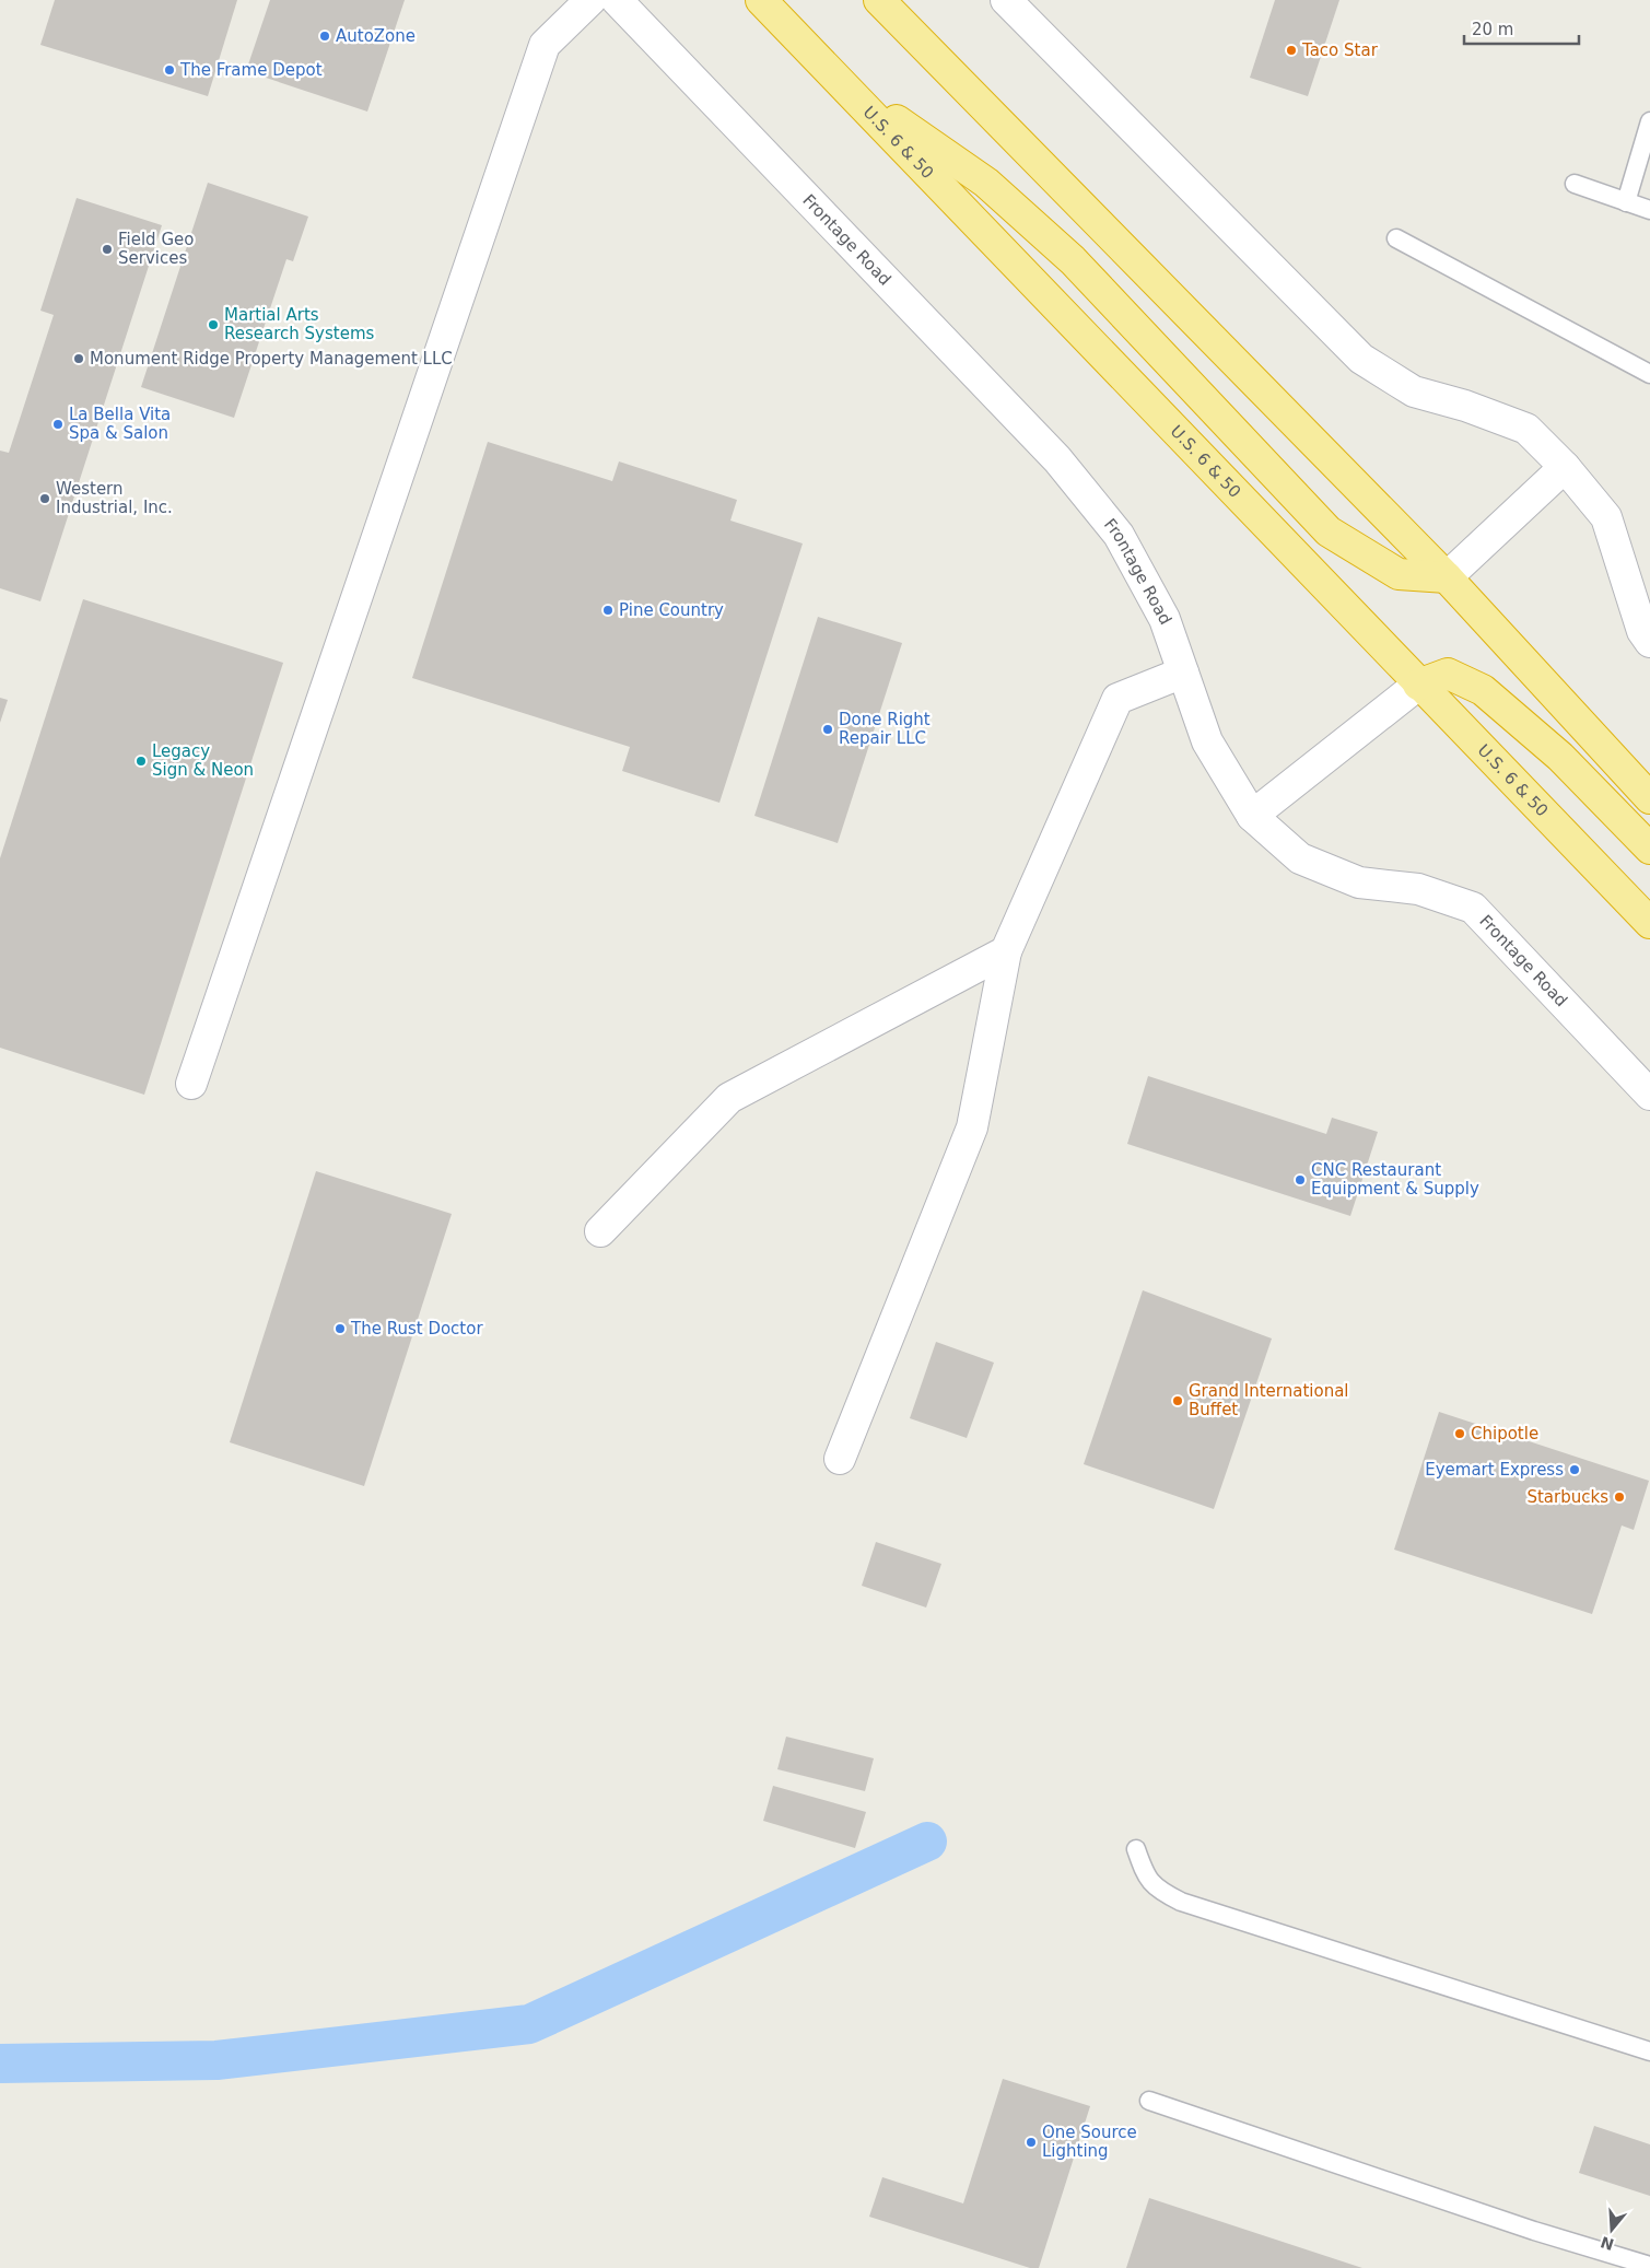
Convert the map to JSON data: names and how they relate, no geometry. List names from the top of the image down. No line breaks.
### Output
{"streets":{"highway":["U.S. 6 & 50"],"street":["Frontage Road"]},"places":["AutoZone","Taco Star","The Frame Depot","Field Geo Services","Martial Arts Research Systems","Monument Ridge Property Management LLC","La Bella Vita Spa & Salon","Western Industrial, Inc.","Pine Country","Done Right Repair LLC","Legacy Sign & Neon","CNC Restaurant Equipment & Supply","The Rust Doctor","Grand International Buffet","Chipotle","Eyemart Express","Starbucks","One Source Lighting"],"scale_bar":"20 m","north":"bottom"}
